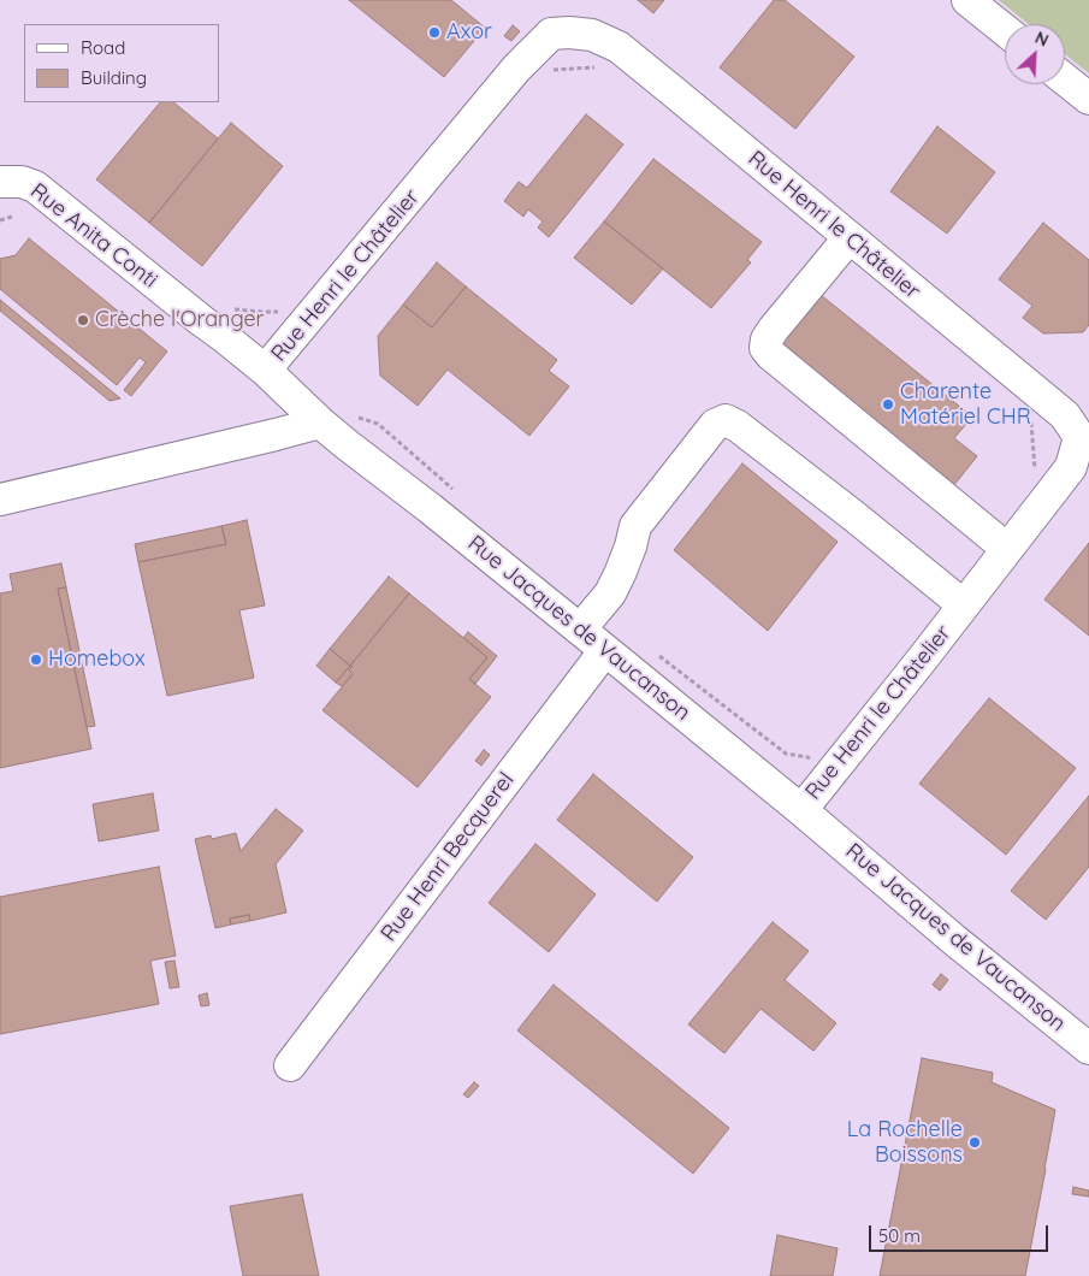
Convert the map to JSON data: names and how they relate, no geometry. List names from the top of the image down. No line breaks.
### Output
{"streets":{"street":["Rue Henri le Châtelier","Rue Anita Conti","Rue Jacques de Vaucanson","Rue Henri Becquerel"]},"crossings":[["Rue Henri le Châtelier","Rue Anita Conti"],["Rue Henri le Châtelier","Rue Jacques de Vaucanson"],["Rue Anita Conti","Rue Jacques de Vaucanson"],["Rue Jacques de Vaucanson","Rue Henri Becquerel"]],"places":["Axor","Crèche l'Oranger","Charente Matériel CHR","Homebox","La Rochelle Boissons"],"legend":["Road","Building"],"scale_bar":"50 m","north":"top right"}
